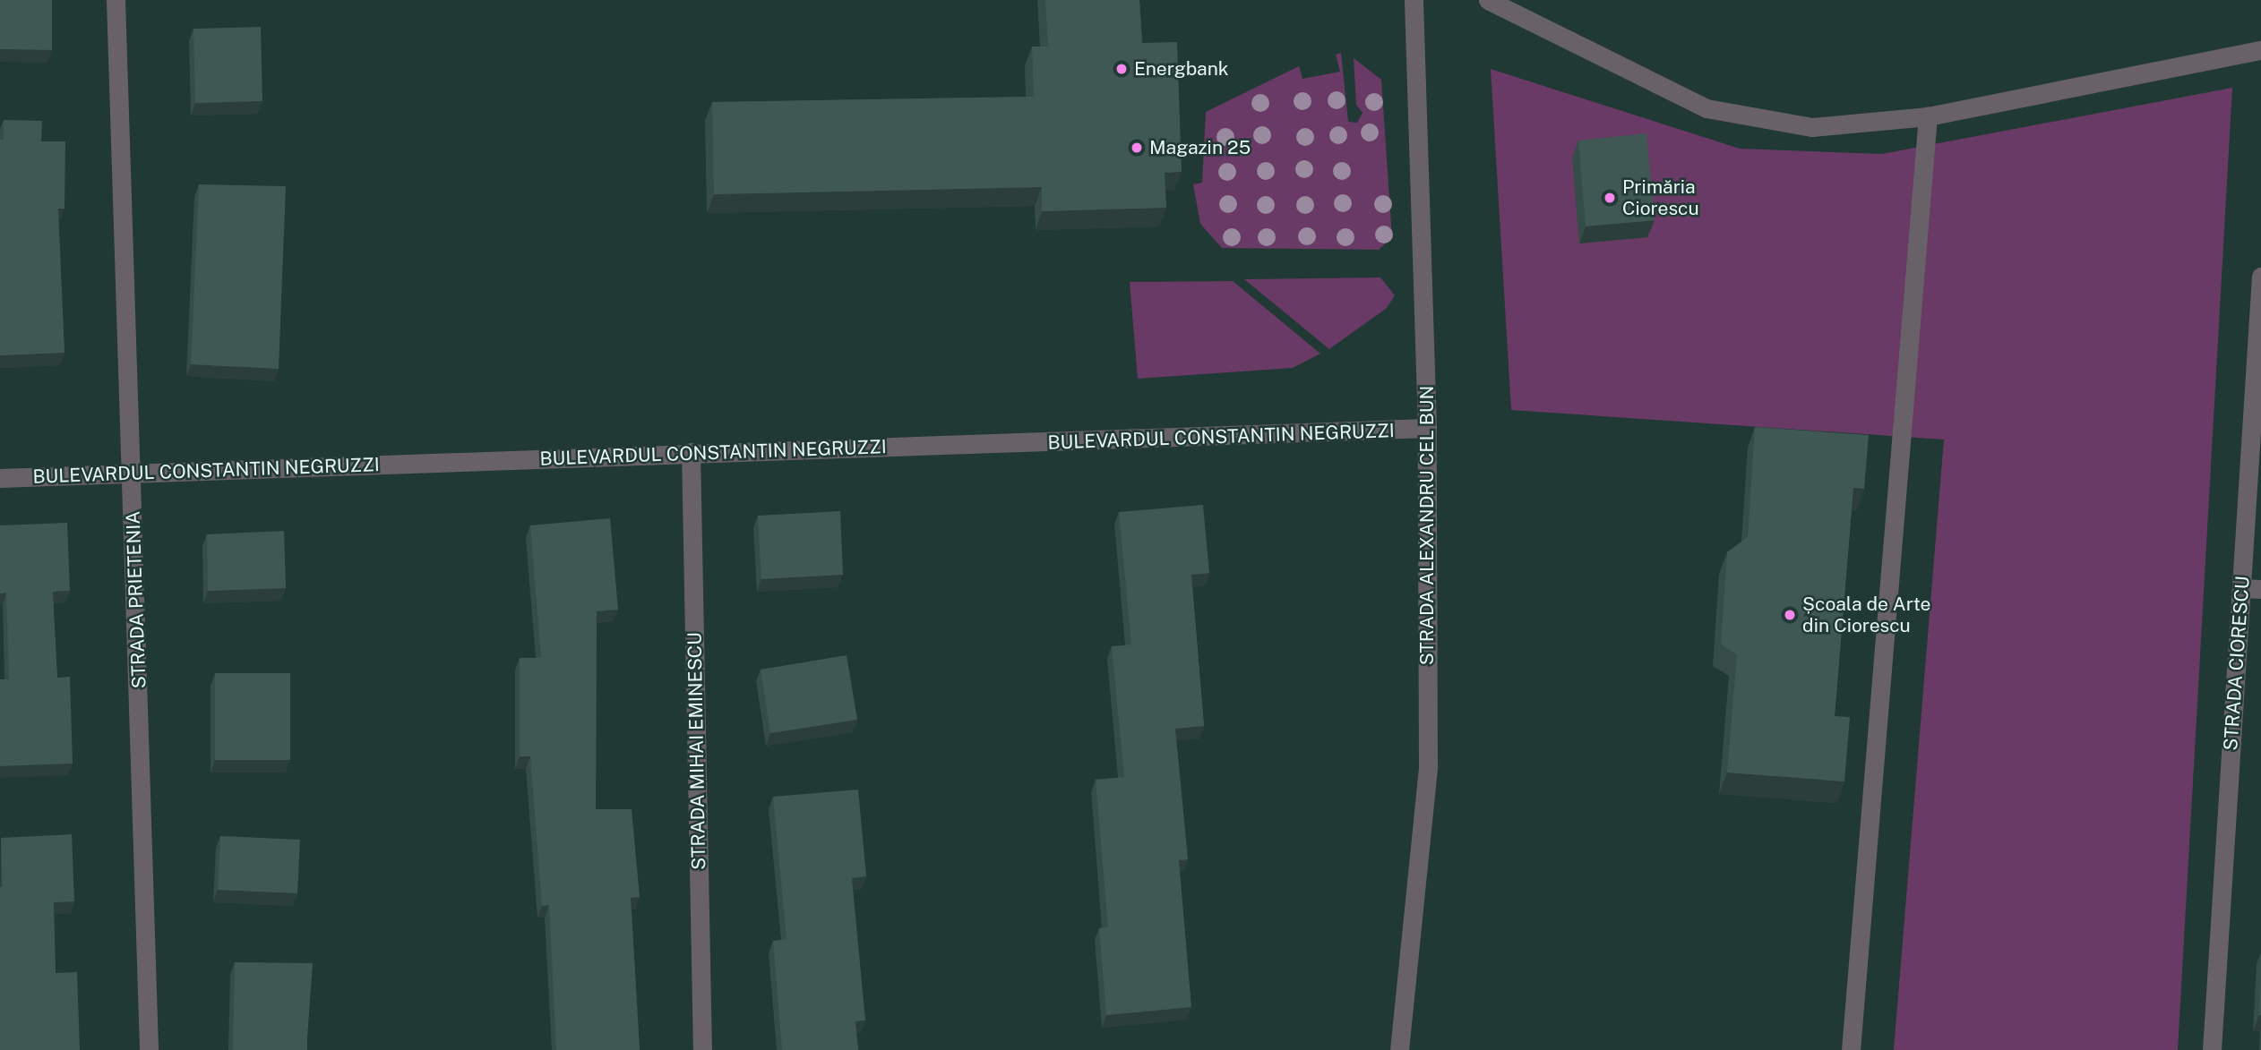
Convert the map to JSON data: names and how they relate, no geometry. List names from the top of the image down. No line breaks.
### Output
{"streets":{"street":["BULEVARDUL CONSTANTIN NEGRUZZI","STRADA ALEXANDRU CEL BUN","STRADA PRIETENIA","STRADA CIORESCU","STRADA MIHAI EMINESCU"]},"crossings":[["BULEVARDUL CONSTANTIN NEGRUZZI","STRADA ALEXANDRU CEL BUN"],["BULEVARDUL CONSTANTIN NEGRUZZI","STRADA PRIETENIA"],["BULEVARDUL CONSTANTIN NEGRUZZI","STRADA MIHAI EMINESCU"]],"places":["Energbank","Magazin 25","Primăria Ciorescu","Școala de Arte din Ciorescu"]}
